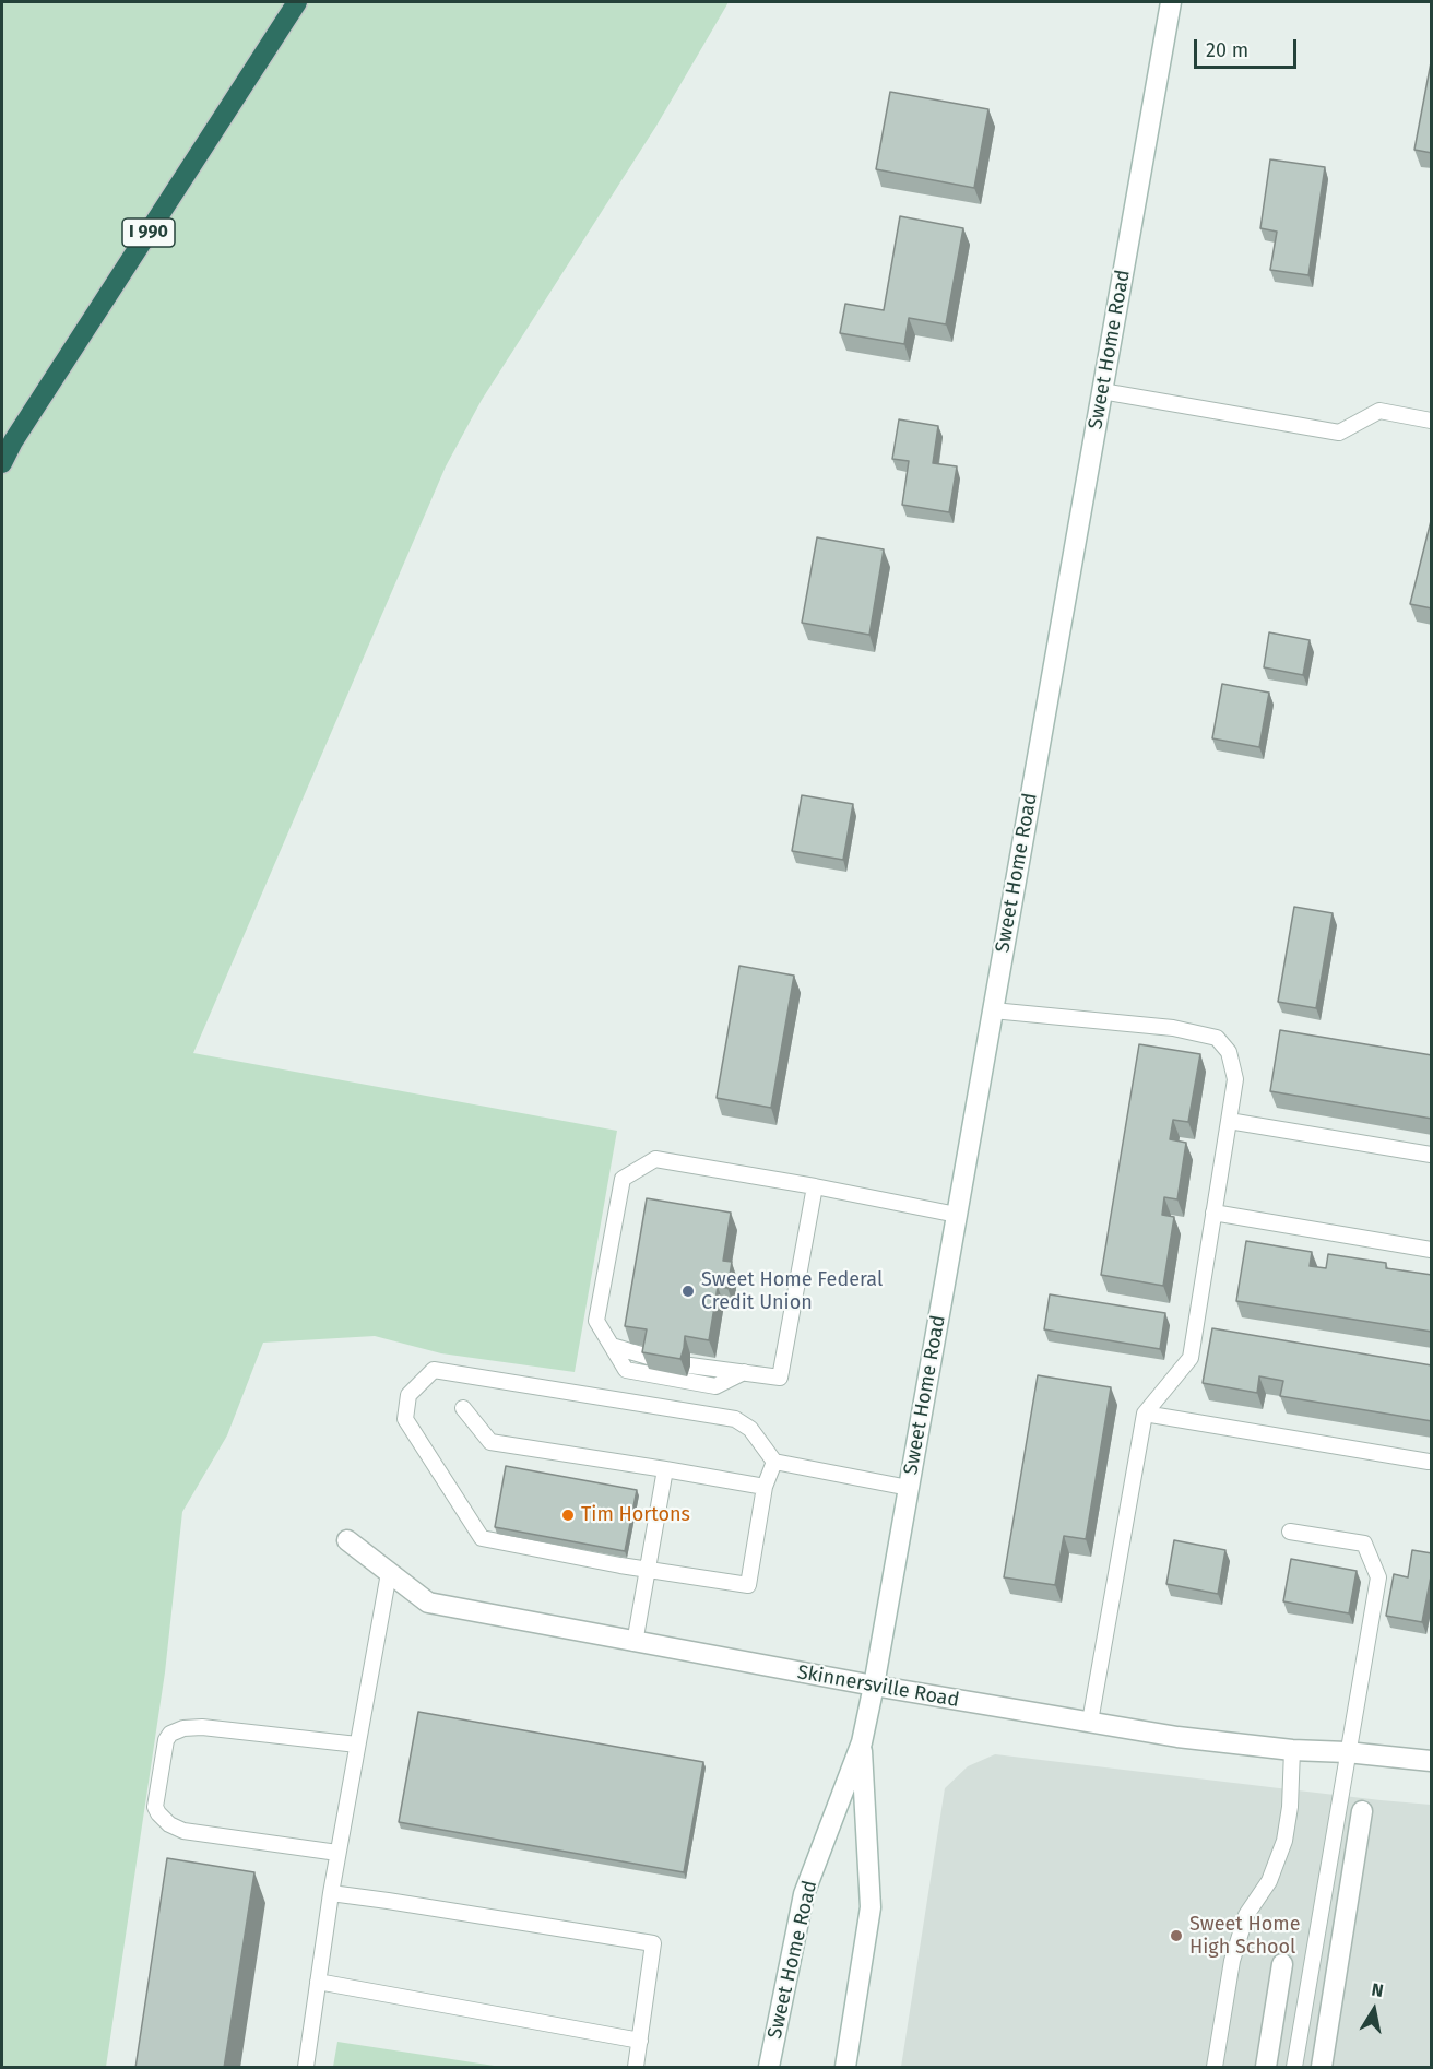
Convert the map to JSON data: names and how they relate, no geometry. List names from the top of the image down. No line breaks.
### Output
{"streets":{"highway":["I 990"],"main road":["Sweet Home Road","Skinnersville Road"]},"crossings":[["Sweet Home Road","Skinnersville Road"]],"places":["Sweet Home Federal Credit Union","Tim Hortons","Sweet Home High School"],"scale_bar":"20 m","north":"top"}
